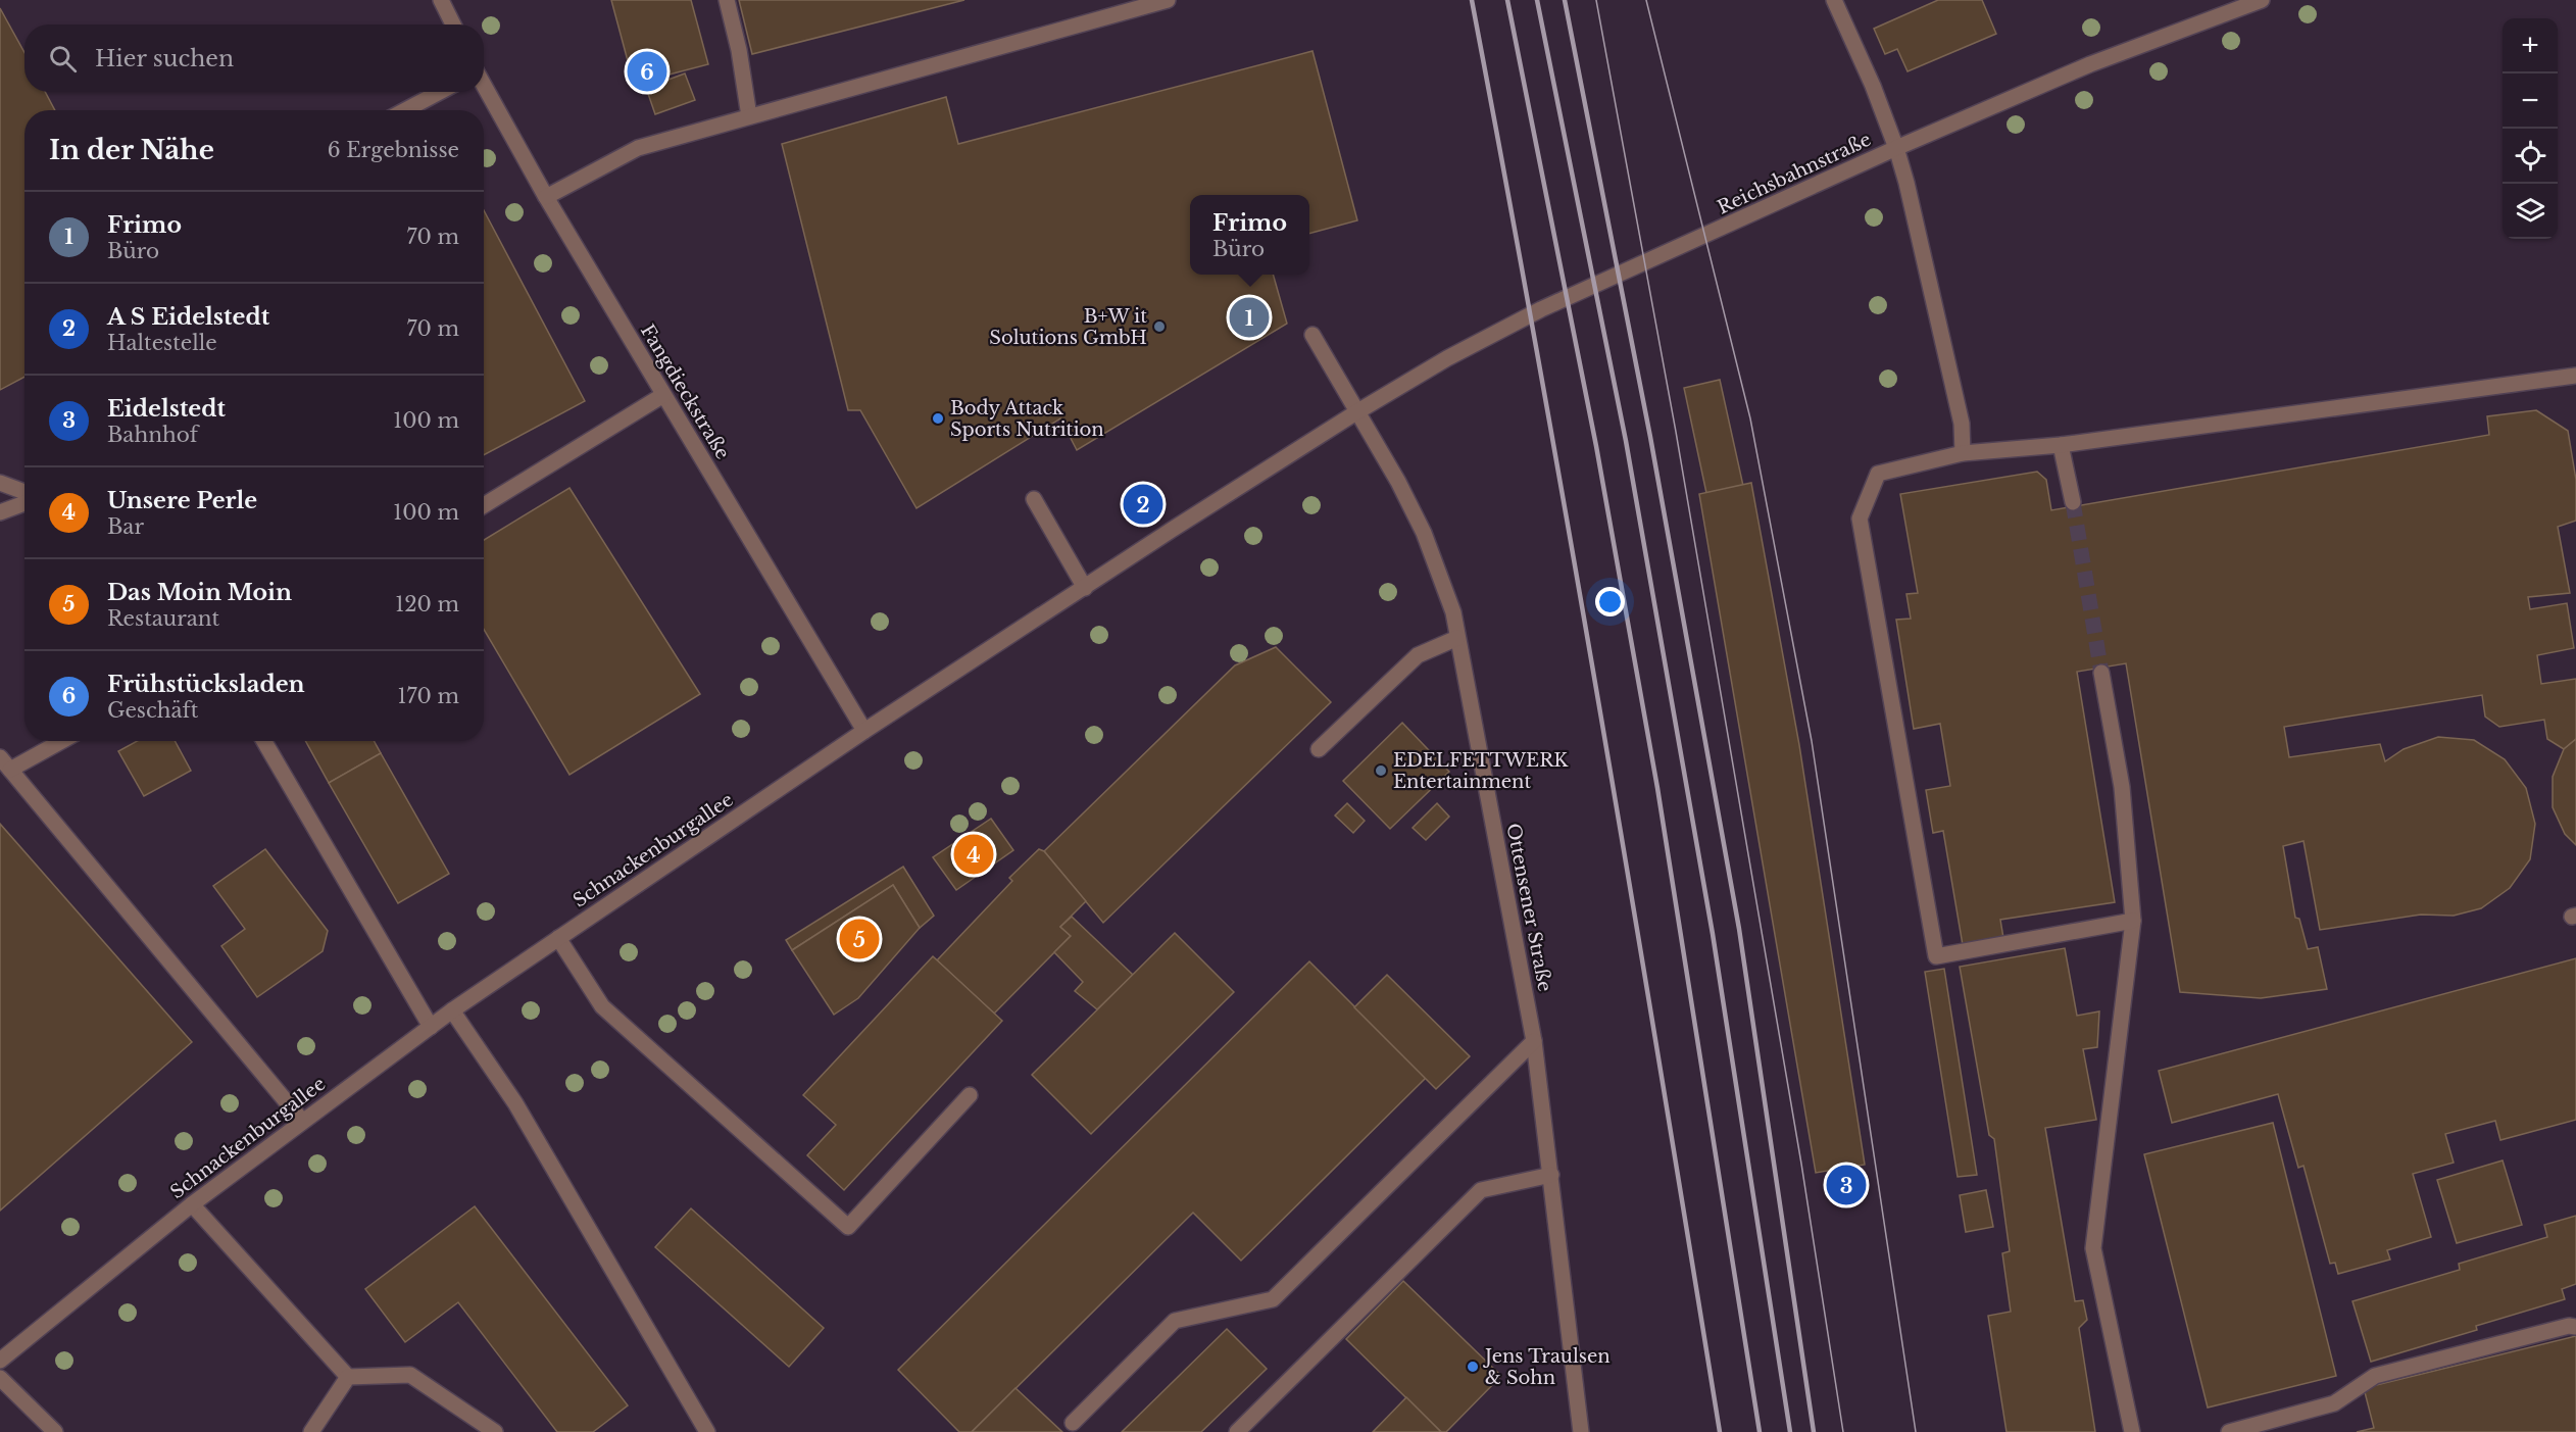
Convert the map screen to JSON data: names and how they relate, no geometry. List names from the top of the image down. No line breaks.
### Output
{"streets":{"street":["Reichsbahnstraße","Fangdieckstraße","Schnackenburgallee","Ottensener Straße"]},"crossings":[["Reichsbahnstraße","Schnackenburgallee"],["Reichsbahnstraße","Ottensener Straße"],["Fangdieckstraße","Schnackenburgallee"],["Schnackenburgallee","Ottensener Straße"]],"places":["B+W it Solutions GmbH","Body Attack Sports Nutrition","EDELFETTWERK Entertainment","Jens Traulsen & Sohn"],"page":{"map_buttons":["+","−"],"search":"Hier suchen","pins":["6","1","2","4","5","3"],"heading":["In der Nähe","6 Ergebnisse"],"list":[{"mark":"1","name":"Frimo","note":"Büro","value":"70 m"},{"mark":"2","name":"A S Eidelstedt","note":"Haltestelle","value":"70 m"},{"mark":"3","name":"Eidelstedt","note":"Bahnhof","value":"100 m"},{"mark":"4","name":"Unsere Perle","note":"Bar","value":"100 m"},{"mark":"5","name":"Das Moin Moin","note":"Restaurant","value":"120 m"},{"mark":"6","name":"Frühstücksladen","note":"Geschäft","value":"170 m"}],"popup":["Frimo","Büro"]}}
